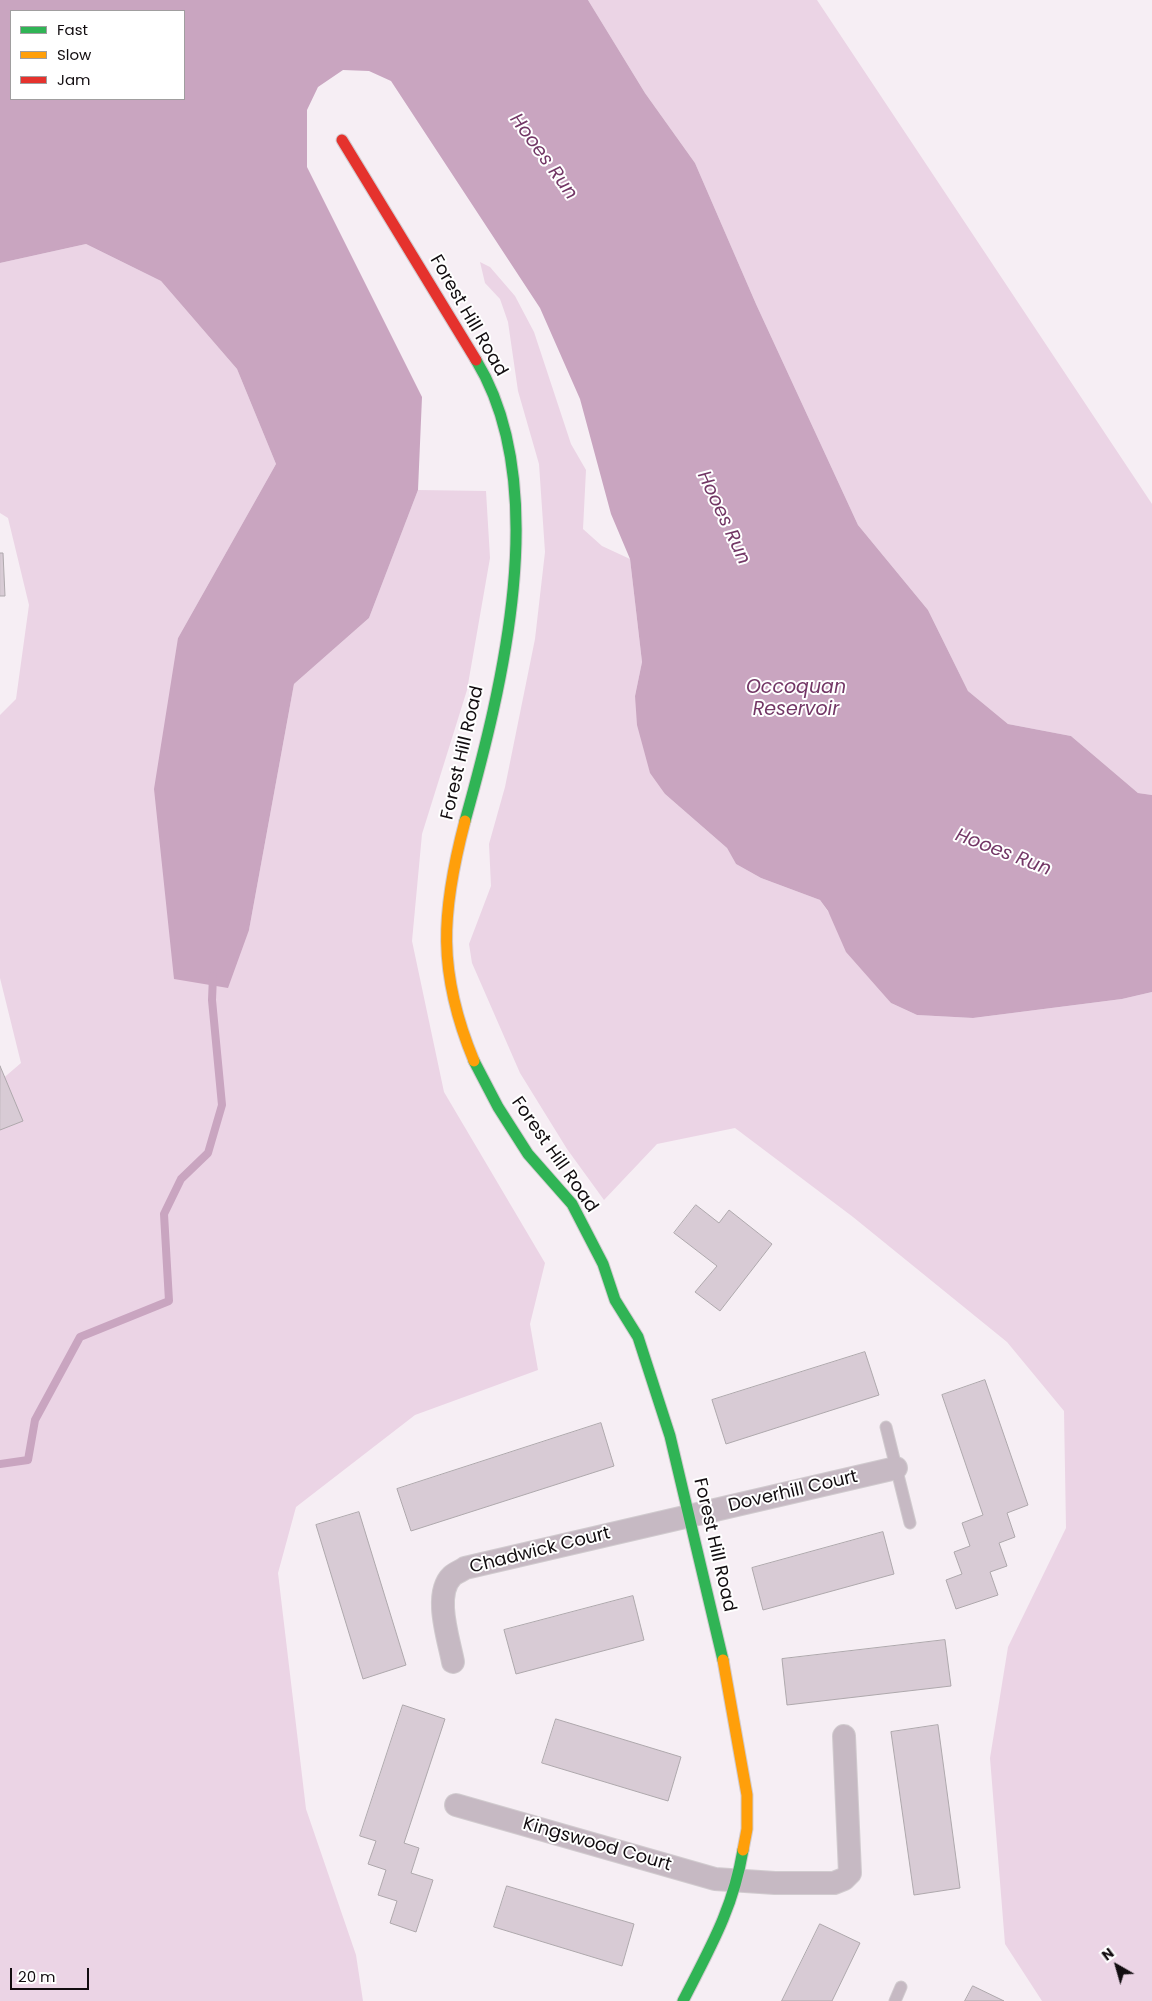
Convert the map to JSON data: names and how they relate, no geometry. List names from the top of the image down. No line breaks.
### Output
{"streets":{"street":["Forest Hill Road","Doverhill Court","Chadwick Court","Kingswood Court"]},"crossings":[["Forest Hill Road","Doverhill Court"],["Forest Hill Road","Chadwick Court"],["Forest Hill Road","Kingswood Court"],["Doverhill Court","Chadwick Court"]],"water":["Hooes Run","Occoquan Reservoir"],"legend":["Fast","Slow","Jam"],"scale_bar":"20 m","north":"top left"}
